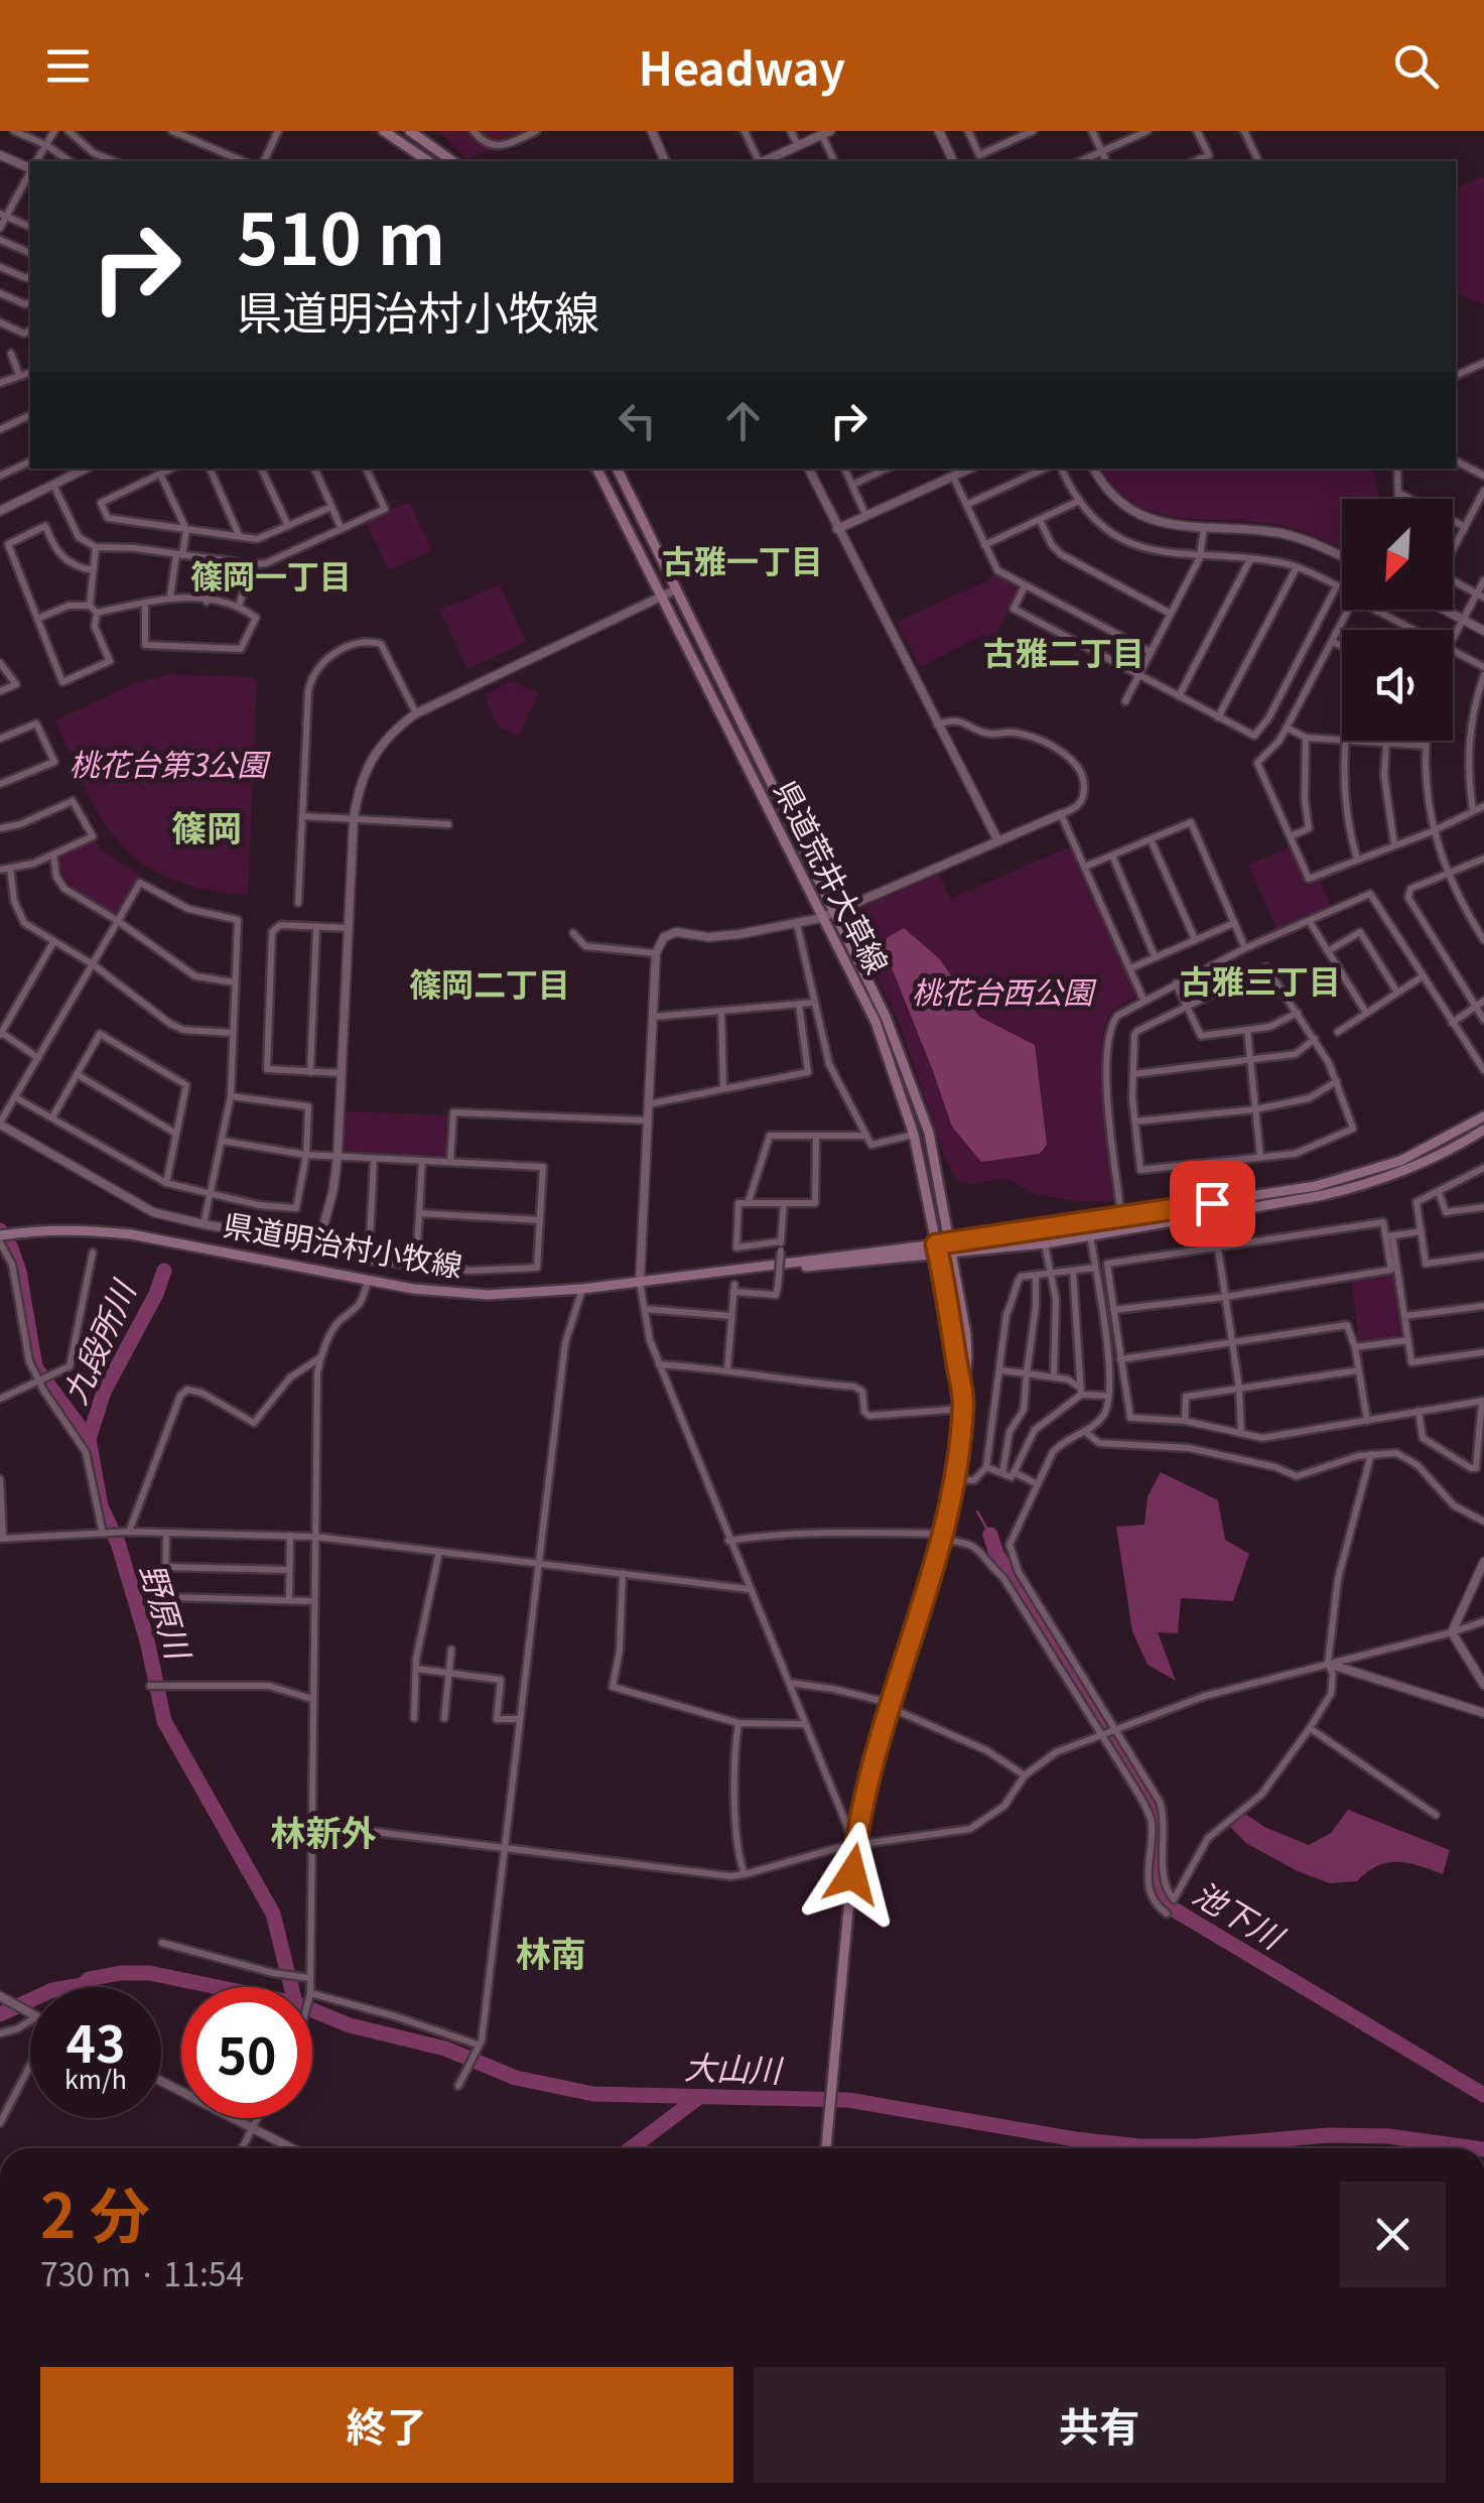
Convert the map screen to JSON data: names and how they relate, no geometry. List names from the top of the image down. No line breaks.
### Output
{"streets":{"main road":["県道荒井大草線","県道明治村小牧線"]},"crossings":[["県道荒井大草線","県道明治村小牧線"]],"districts":["古雅一丁目","篠岡一丁目","古雅二丁目","篠岡","古雅三丁目","篠岡二丁目","林新外","林南"],"water":["九段所川","野原川","池下川","大山川"],"parks":["桃花台第3公園","桃花台西公園"],"north":"bottom left","page":{"header":"Headway","turn":["510 m","県道明治村小牧線"],"speed":"43 km/h","limit":"50","heading":["2 分","730 m · 11:54"],"buttons":["終了","共有"]}}
